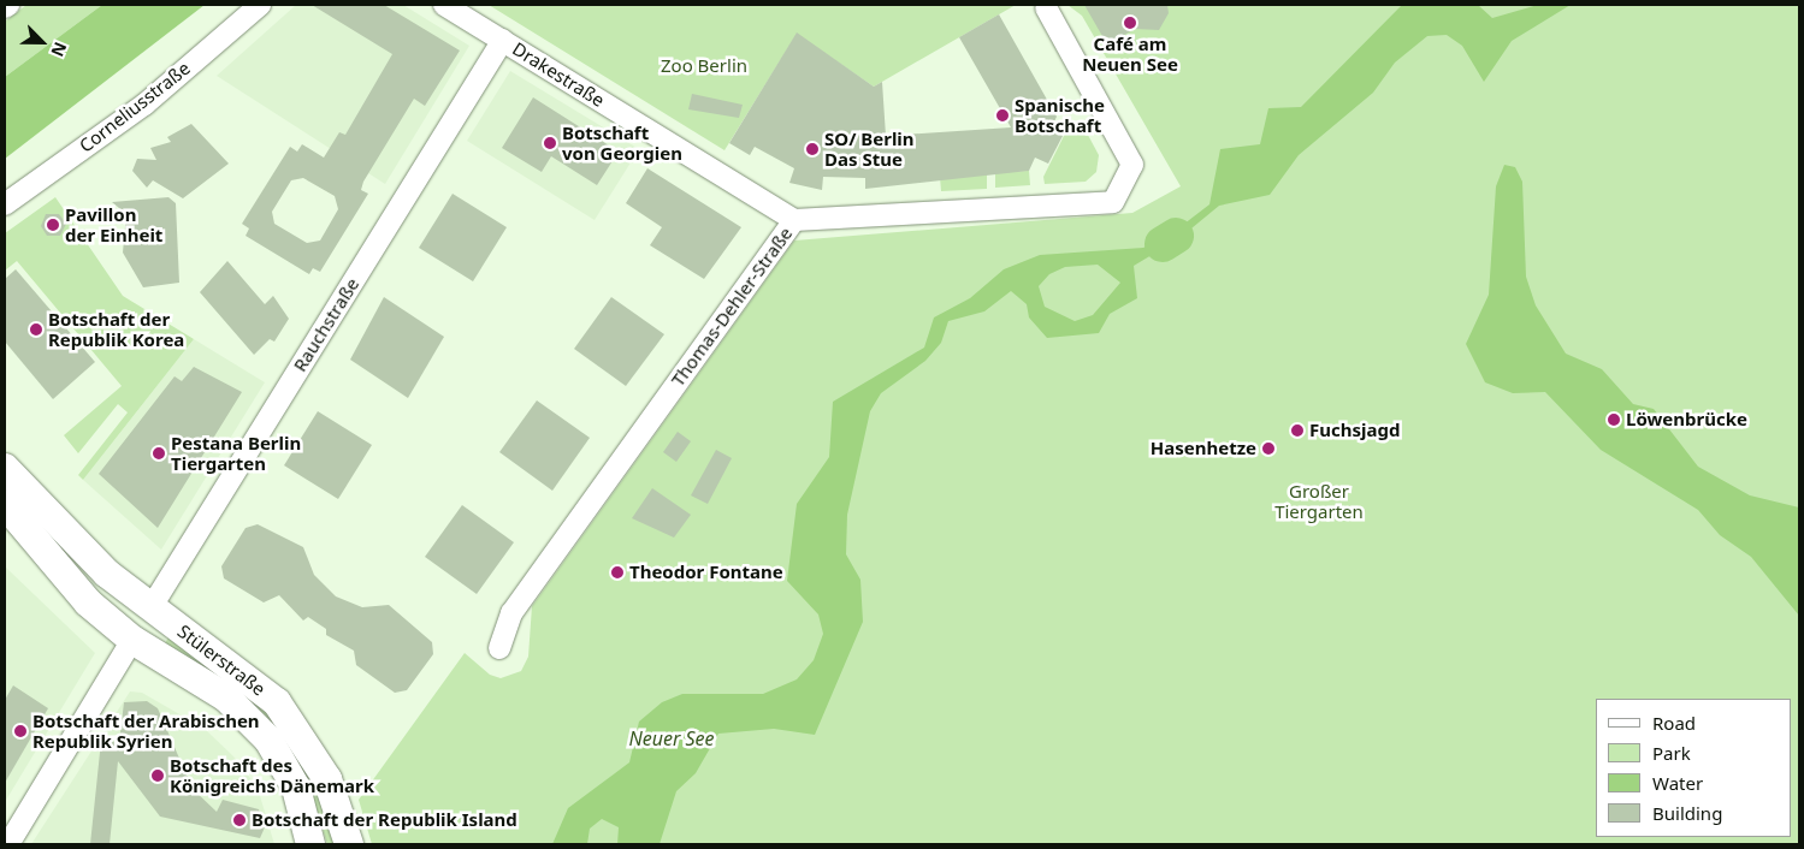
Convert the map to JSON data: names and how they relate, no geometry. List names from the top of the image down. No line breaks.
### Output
{"streets":{"main road":["Stülerstraße"],"street":["Drakestraße","Corneliusstraße","Thomas-Dehler-Straße","Rauchstraße"]},"crossings":[["Drakestraße","Thomas-Dehler-Straße"],["Drakestraße","Rauchstraße"],["Rauchstraße","Stülerstraße"]],"water":["Neuer See"],"parks":["Zoo Berlin","Großer Tiergarten"],"places":["Café am Neuen See","Spanische Botschaft","Botschaft von Georgien","SO/ Berlin Das Stue","Pavillon der Einheit","Botschaft der Republik Korea","Löwenbrücke","Fuchsjagd","Hasenhetze","Pestana Berlin Tiergarten","Theodor Fontane","Botschaft der Arabischen Republik Syrien","Botschaft des Königreichs Dänemark","Botschaft der Republik Island"],"legend":["Road","Park","Water","Building"],"north":"bottom right"}
